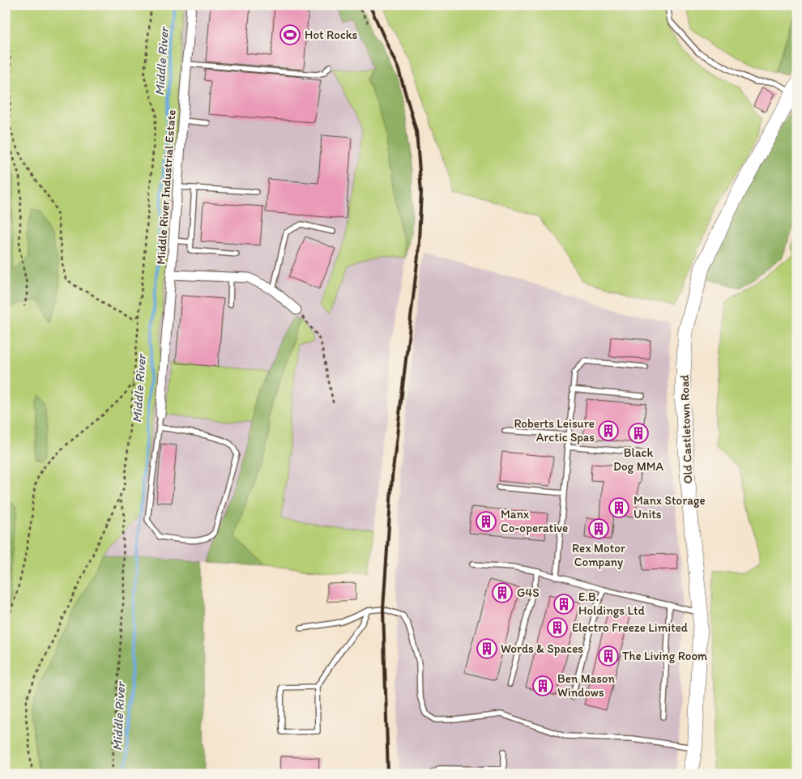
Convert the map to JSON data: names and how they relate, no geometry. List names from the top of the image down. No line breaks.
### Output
{"streets":{"highway":["Old Castletown Road"],"street":["Middle River Industrial Estate"]},"water":["Middle River"],"places":{"sports":["Hot Rocks"],"building":["Roberts Leisure Arctic Spas","Black Dog MMA","Manx Storage Units","Manx Co-operative","Rex Motor Company","G4S","E.B. Holdings Ltd","Electro Freeze Limited","Words & Spaces","The Living Room","Ben Mason Windows"]}}
